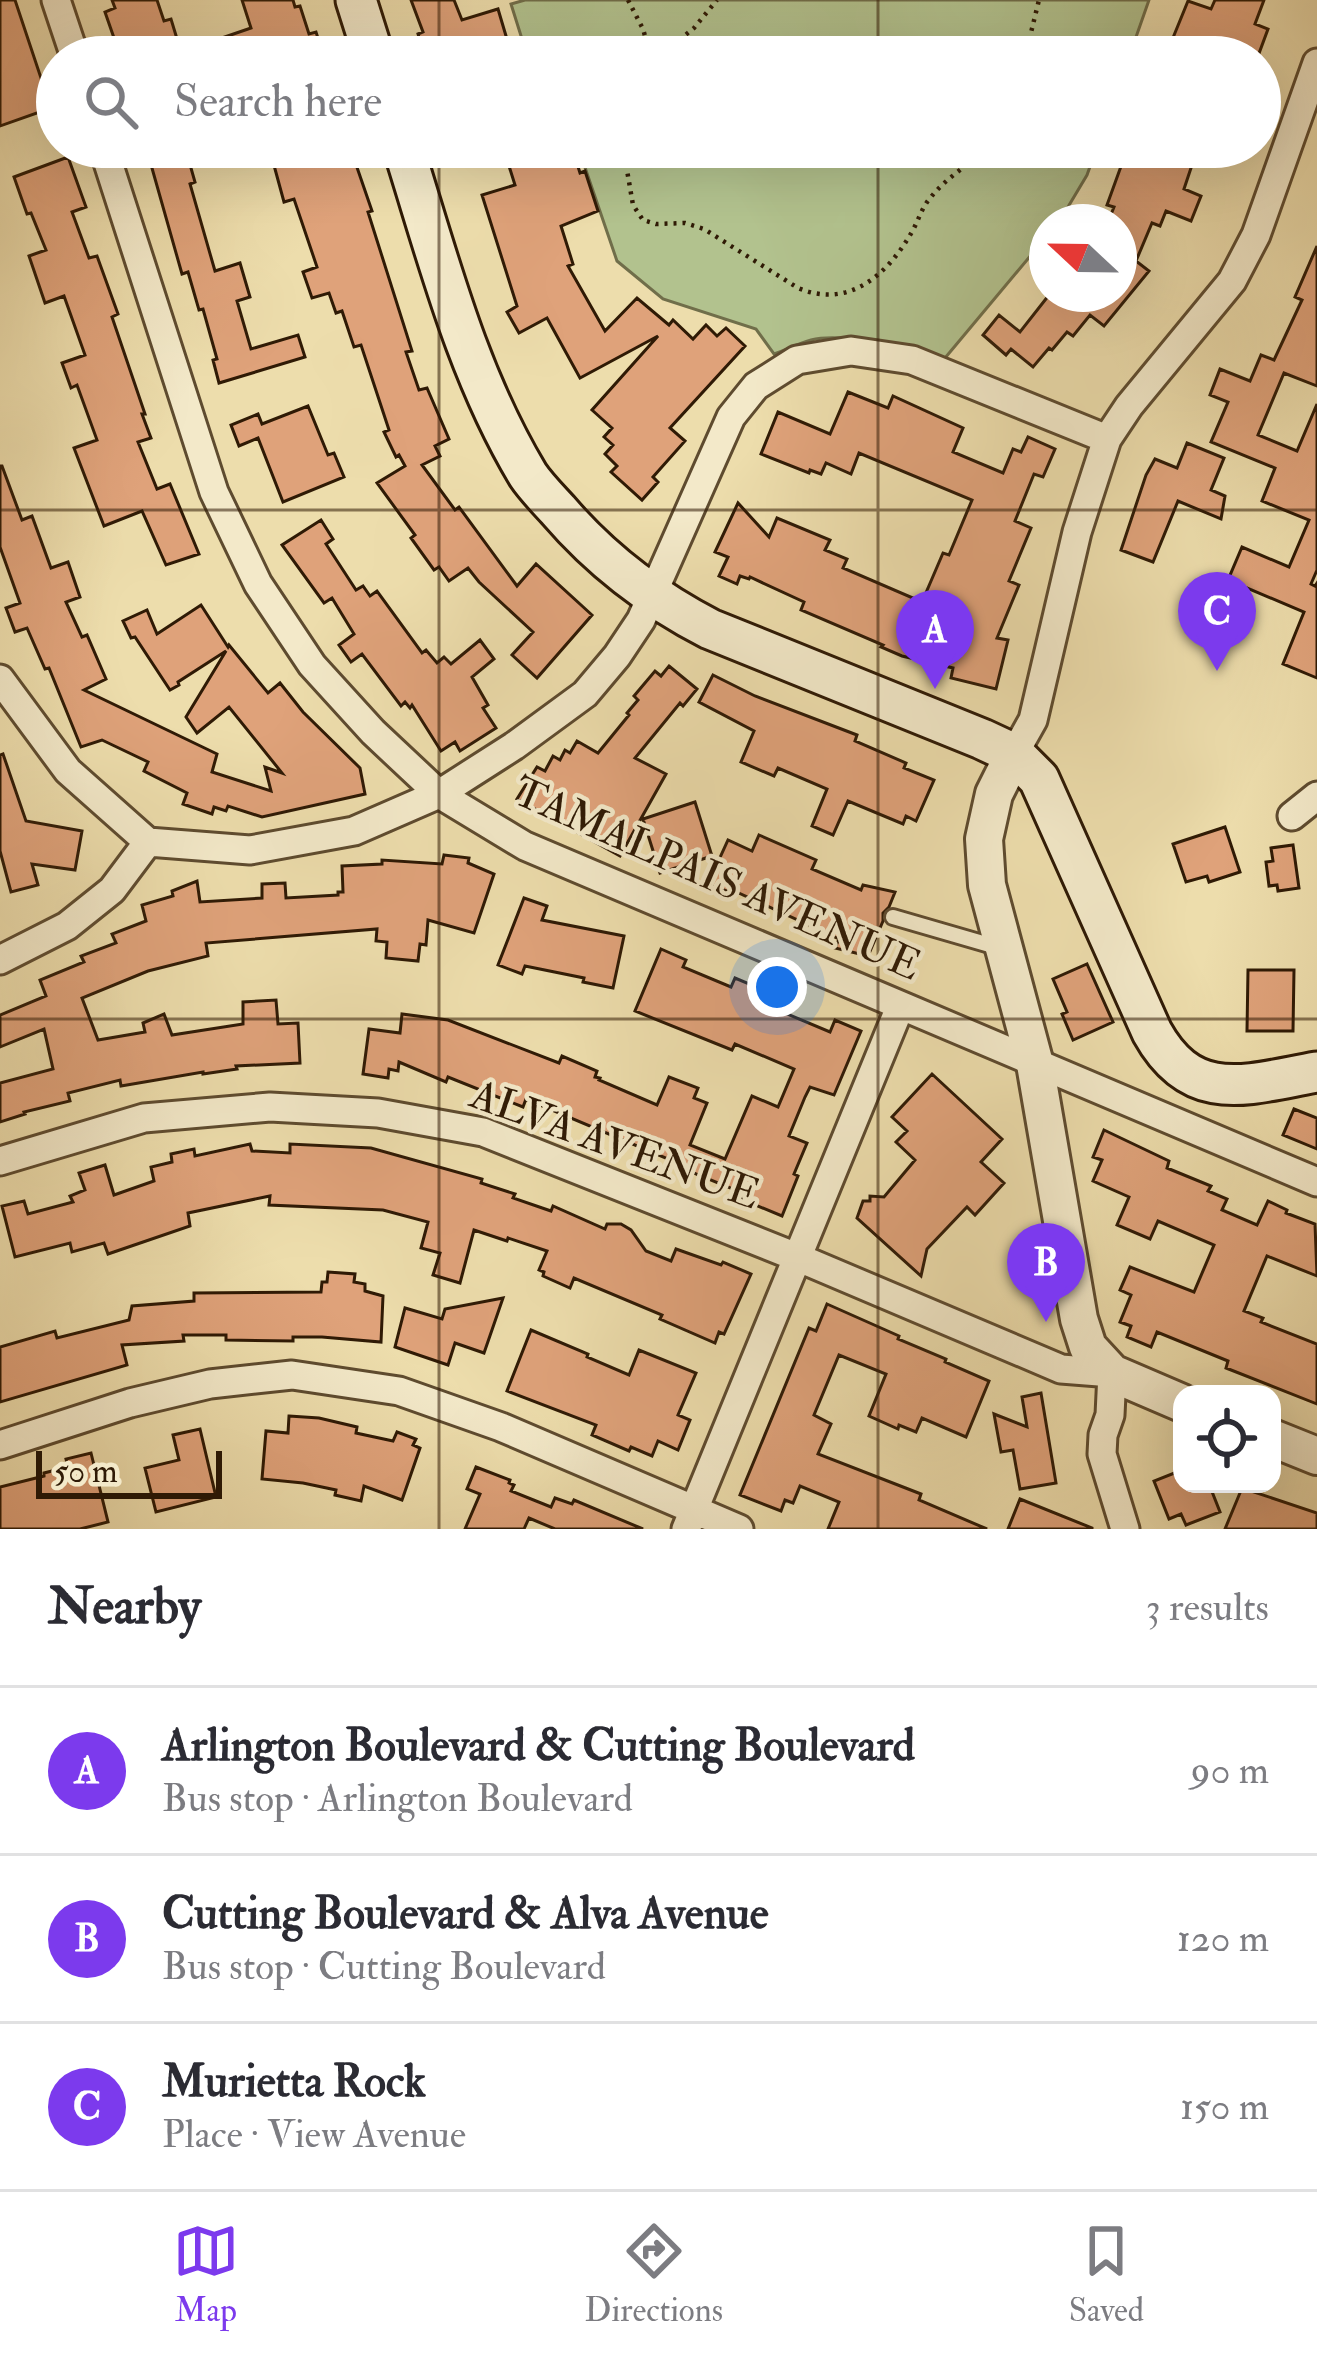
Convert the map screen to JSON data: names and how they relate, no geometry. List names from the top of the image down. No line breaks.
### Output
{"streets":{"street":["TAMALPAIS AVENUE","ALVA AVENUE"]},"scale_bar":"50 m","north":"left","page":{"search":"Search here","pins":["C","A","B"],"scale":"50 m","heading":["Nearby","3 results"],"list":[{"mark":"A","name":"Arlington Boulevard & Cutting Boulevard","note":"Bus stop · Arlington Boulevard","value":"90 m"},{"mark":"B","name":"Cutting Boulevard & Alva Avenue","note":"Bus stop · Cutting Boulevard","value":"120 m"},{"mark":"C","name":"Murietta Rock","note":"Place · View Avenue","value":"150 m"}],"nav":["Map","Directions","Saved"]}}
